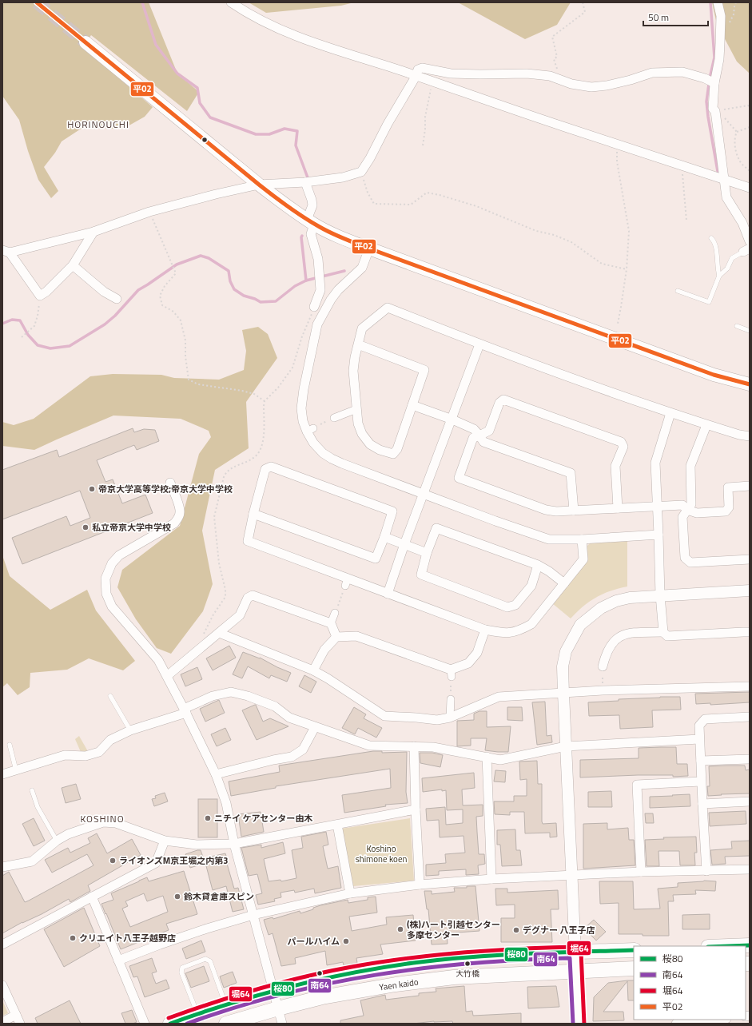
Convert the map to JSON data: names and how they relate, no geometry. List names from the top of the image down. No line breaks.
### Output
{"streets":{"main road":["Yaen kaido"]},"districts":["HORINOUCHI","KOSHINO"],"parks":["Koshino shimone koen"],"places":["帝京大学高等学校;帝京大学中学校","私立帝京大学中学校","ニチイ ケアセンター由木","ライオンズM京王堀之内第3","鈴木貸倉庫スピン","(株)ハート引越センター 多摩センター","デグナー 八王子店","クリエイト八王子越野店","パールハイム","大竹橋"],"lines":["transit line 平02","transit line 桜80","transit line 堀64","transit line 南64"],"legend":["桜80","南64","堀64","平02"],"scale_bar":"50 m"}
